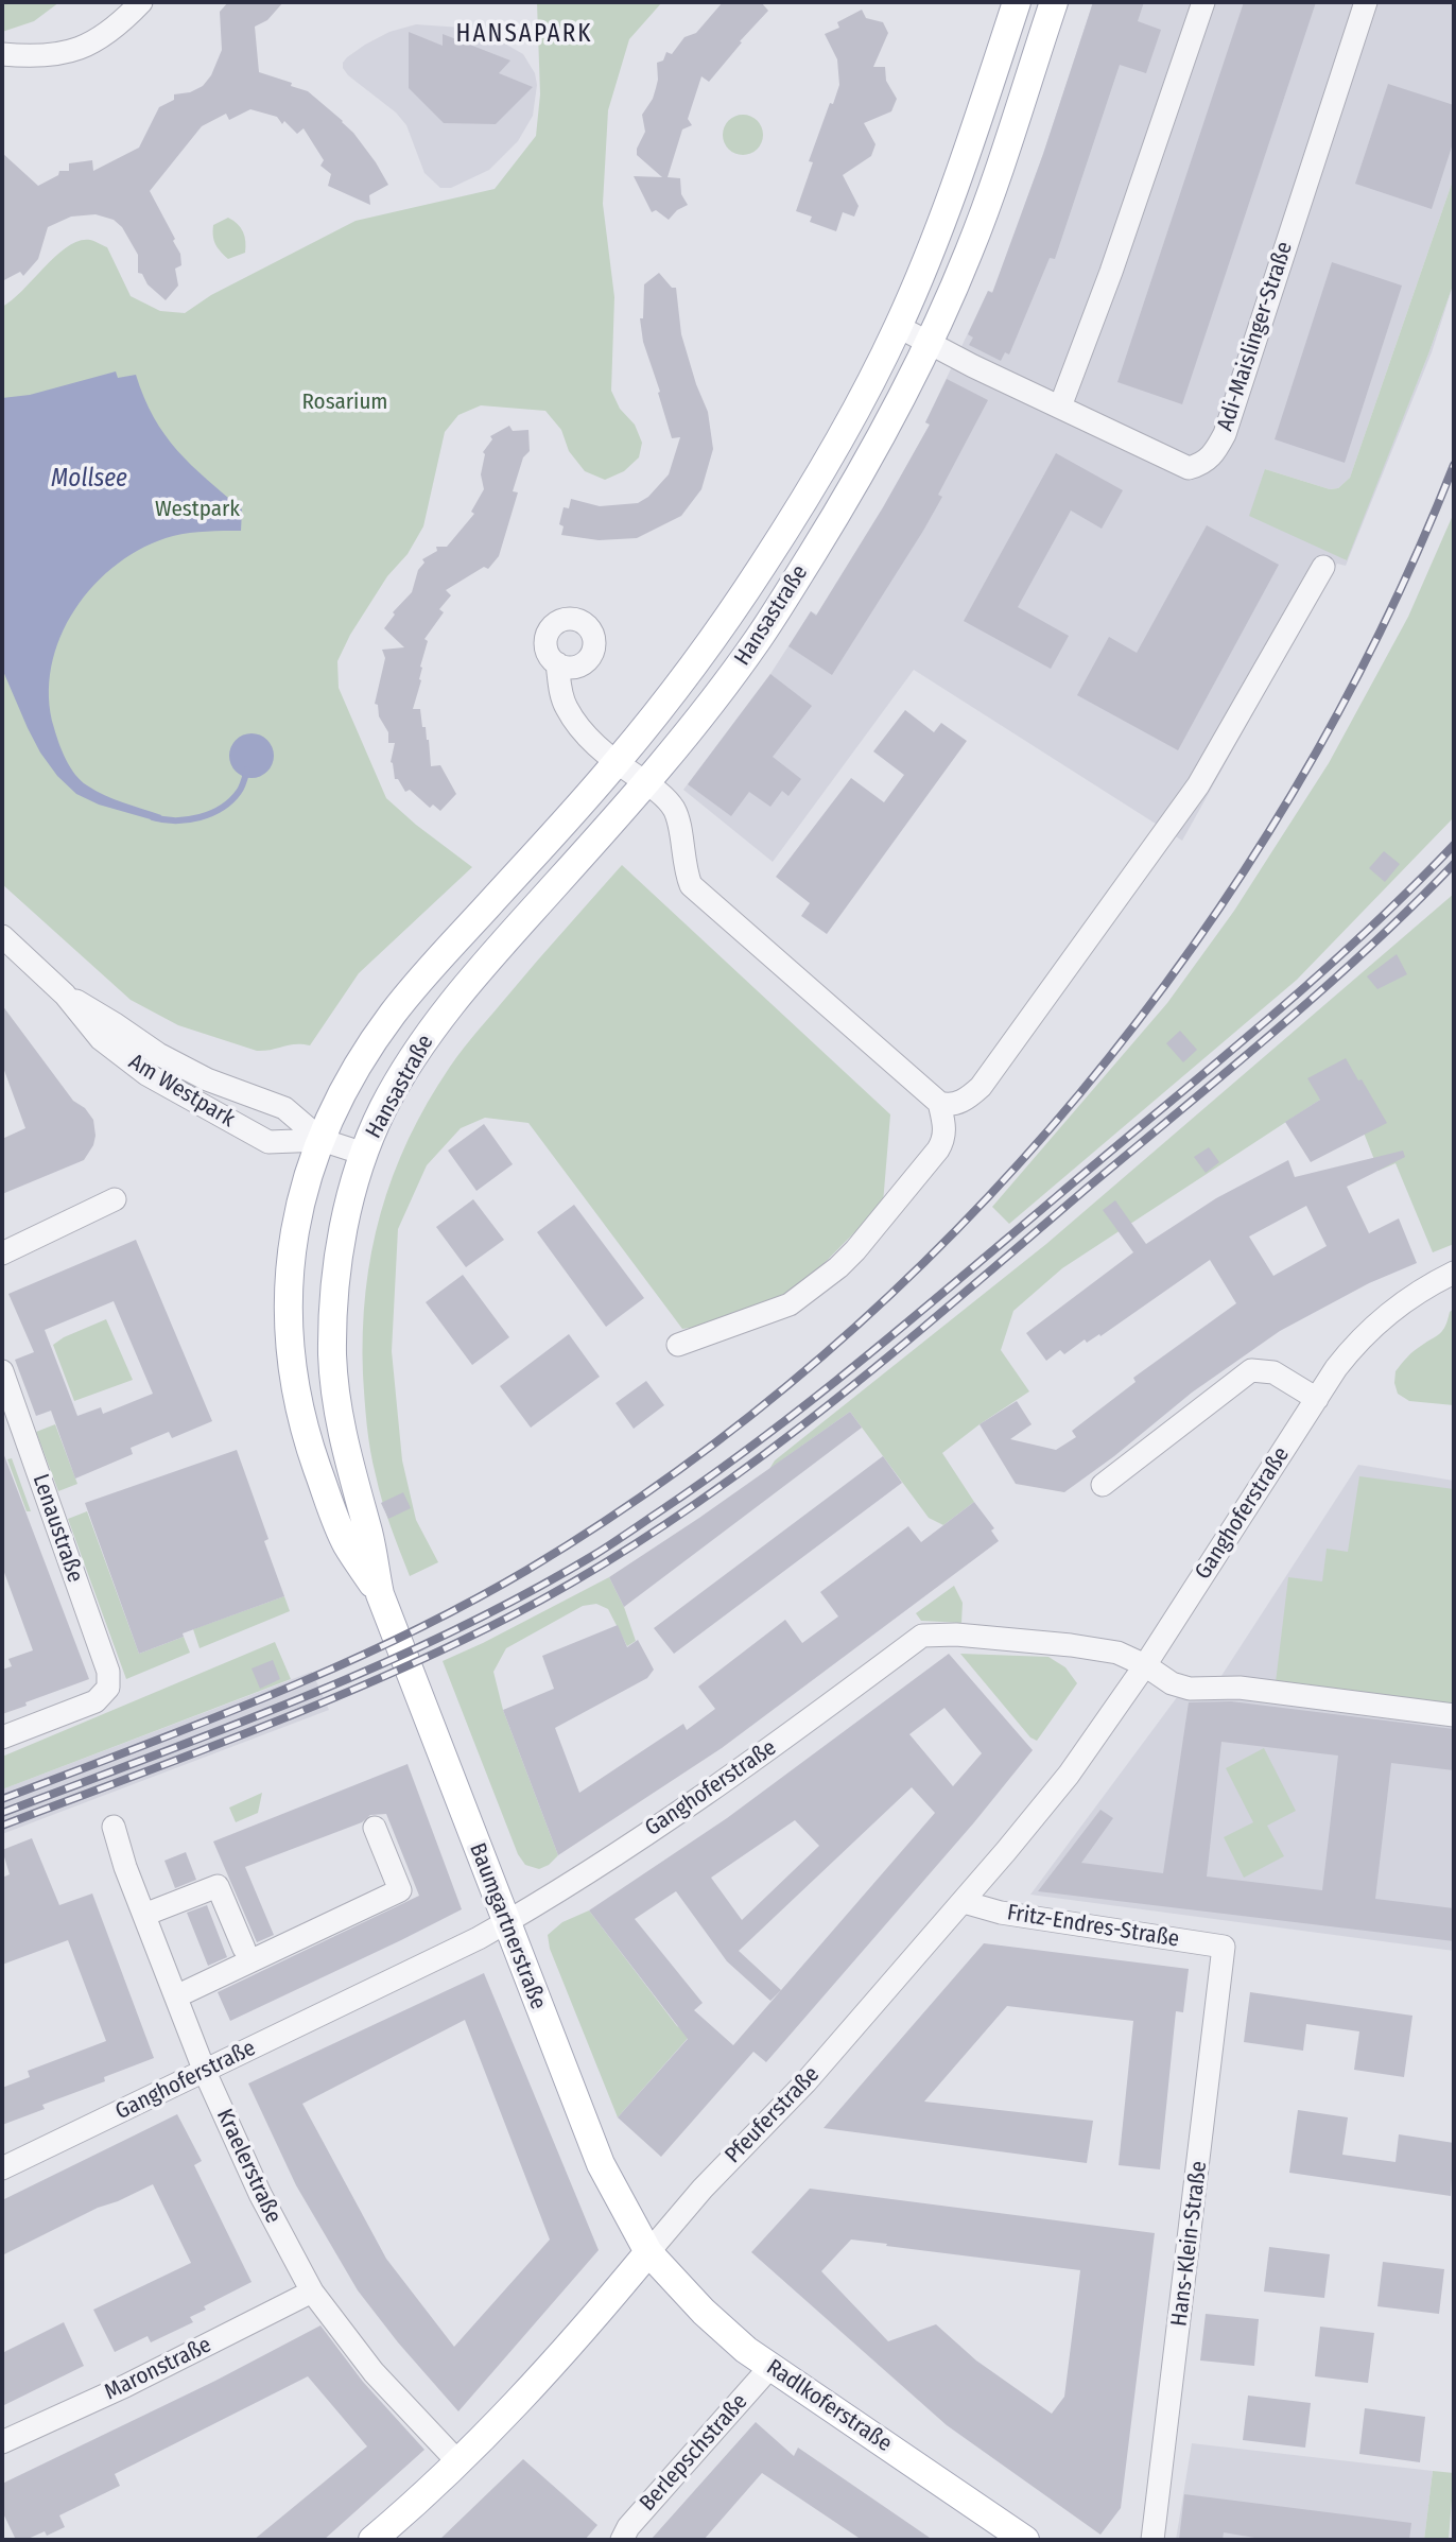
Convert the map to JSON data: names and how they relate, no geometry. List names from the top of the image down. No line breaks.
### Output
{"streets":{"main road":["Hansastraße","Baumgartnerstraße","Pfeuferstraße","Radlkoferstraße"],"street":["Adi-Maislinger-Straße","Am Westpark","Ganghoferstraße","Lenaustraße","Fritz-Endres-Straße","Kraelerstraße","Hans-Klein-Straße","Maronstraße","Berlepschstraße"]},"crossings":[["Adi-Maislinger-Straße","Hansastraße"],["Hansastraße","Am Westpark"],["Hansastraße","Baumgartnerstraße"],["Am Westpark","Baumgartnerstraße"],["Ganghoferstraße","Baumgartnerstraße"],["Ganghoferstraße","Pfeuferstraße"],["Ganghoferstraße","Kraelerstraße"],["Baumgartnerstraße","Pfeuferstraße"],["Baumgartnerstraße","Radlkoferstraße"],["Fritz-Endres-Straße","Pfeuferstraße"],["Fritz-Endres-Straße","Hans-Klein-Straße"],["Pfeuferstraße","Kraelerstraße"],["Pfeuferstraße","Radlkoferstraße"],["Kraelerstraße","Maronstraße"],["Radlkoferstraße","Berlepschstraße"]],"districts":["HANSAPARK"],"water":["Mollsee"],"parks":["Rosarium","Westpark"]}
